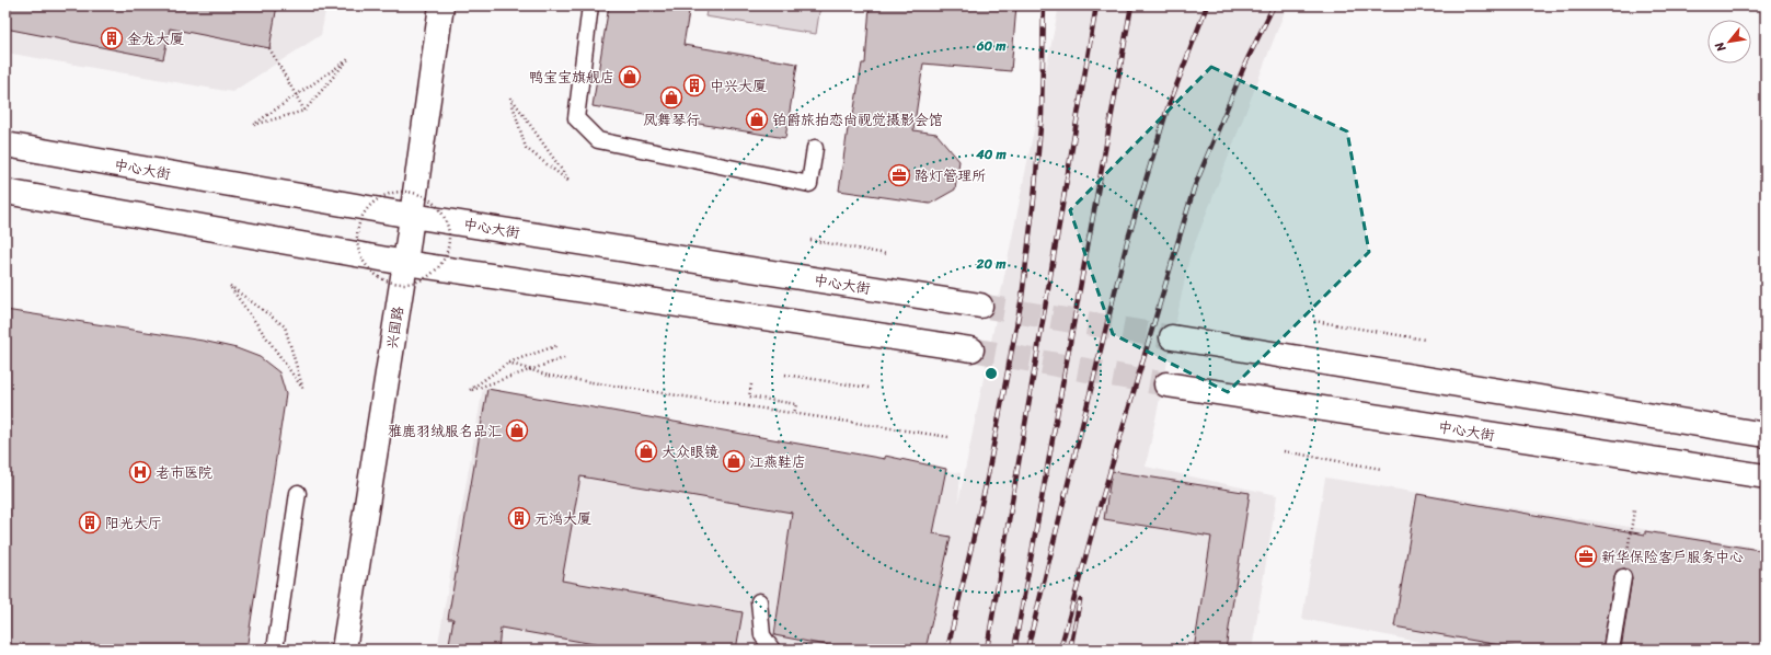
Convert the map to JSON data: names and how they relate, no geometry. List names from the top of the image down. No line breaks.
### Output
{"streets":{"main road":["中心大街","兴国路"]},"crossings":[["中心大街","兴国路"]],"places":{"building":["金龙大厦","中兴大厦","元鸿大厦","阳光大厅"],"shop":["鸭宝宝旗舰店","凤舞琴行","铂爵旅拍恋尚视觉摄影会馆","雅鹿羽绒服名品汇","大众眼镜","江燕鞋店"],"office":["路灯管理所","新华保险客户服务中心"],"hospital":["老市医院"]},"north":"bottom left","rings":["60 m","40 m","20 m"]}
